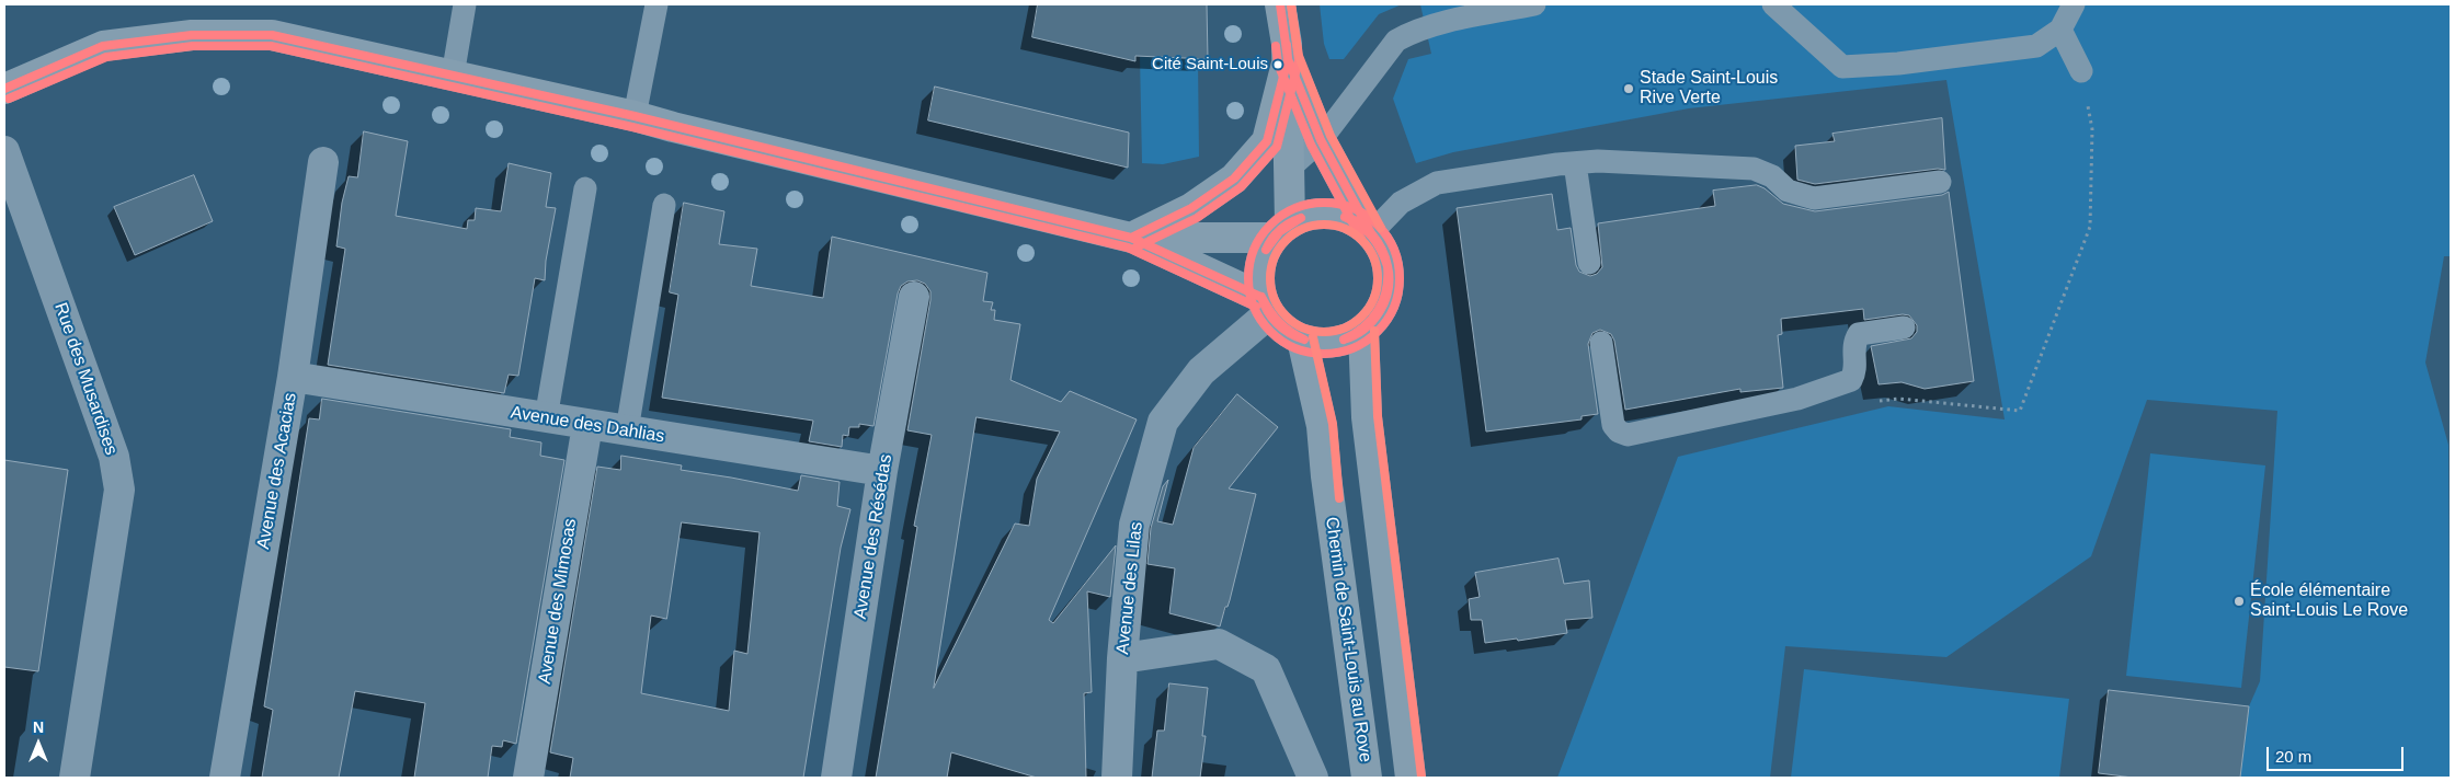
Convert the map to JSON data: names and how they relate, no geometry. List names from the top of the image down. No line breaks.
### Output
{"streets":{"main road":["Chemin de Saint-Louis au Rove"],"street":["Rue des Musardises","Avenue des Dahlias","Avenue des Acacias","Avenue des Résédas","Avenue des Lilas","Avenue des Mimosas"]},"crossings":[["Avenue des Dahlias","Avenue des Acacias"],["Avenue des Dahlias","Avenue des Résédas"],["Avenue des Dahlias","Avenue des Mimosas"],["Avenue des Lilas","Chemin de Saint-Louis au Rove"]],"places":["Cité Saint-Louis","Stade Saint-Louis Rive Verte","École élémentaire Saint-Louis Le Rove"],"scale_bar":"20 m","north":"top"}
